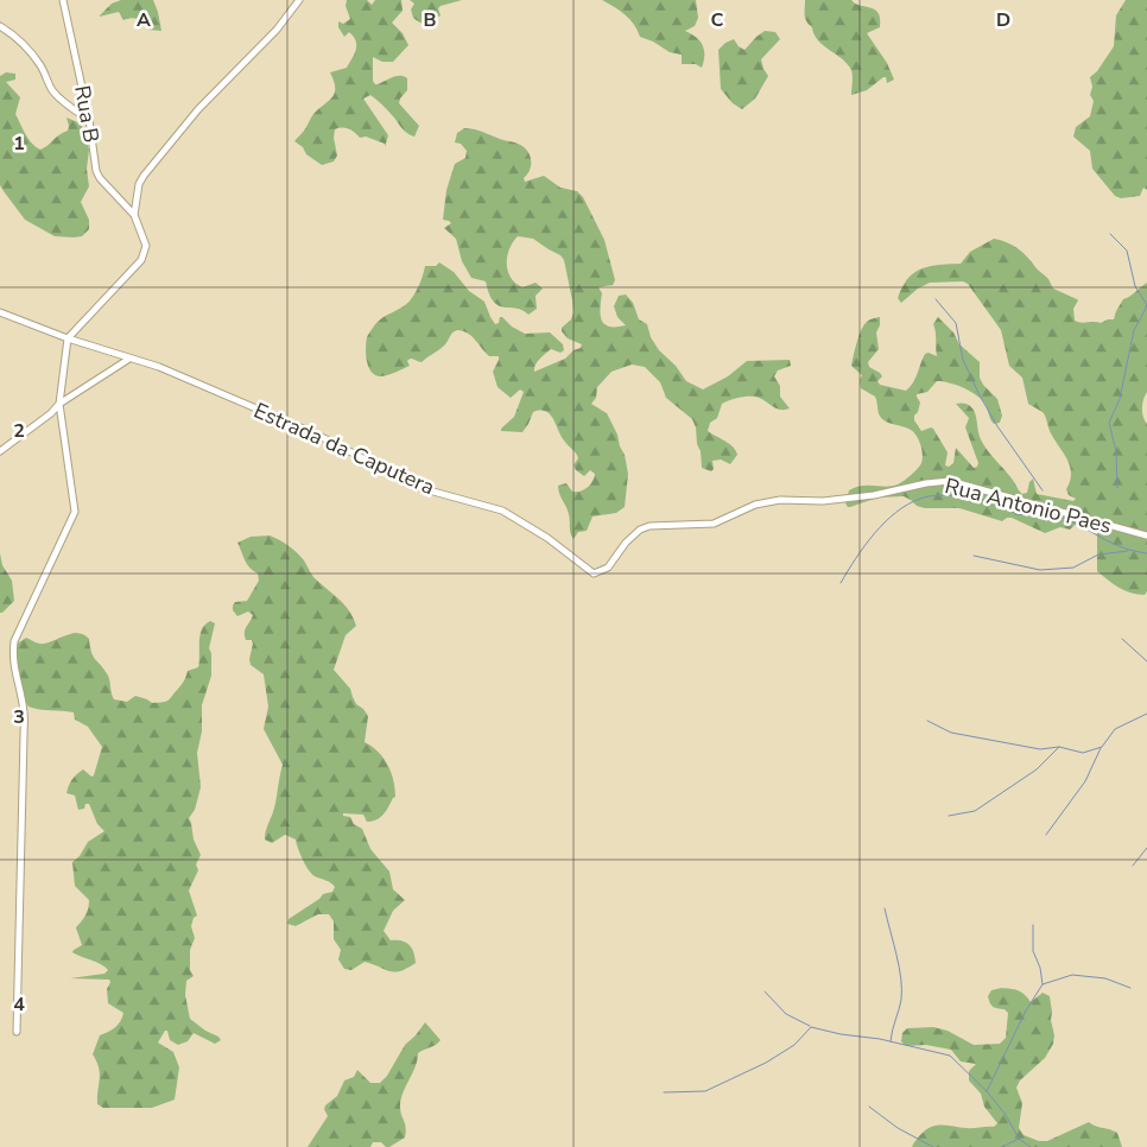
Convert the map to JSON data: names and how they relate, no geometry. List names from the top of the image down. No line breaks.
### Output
{"streets":{"street":["Rua B","Estrada da Caputera","Rua Antonio Paes"]},"crossings":[["Estrada da Caputera","Rua Antonio Paes"]],"grid":{"columns":["A","B","C","D"],"rows":["1","2","3","4"]}}
